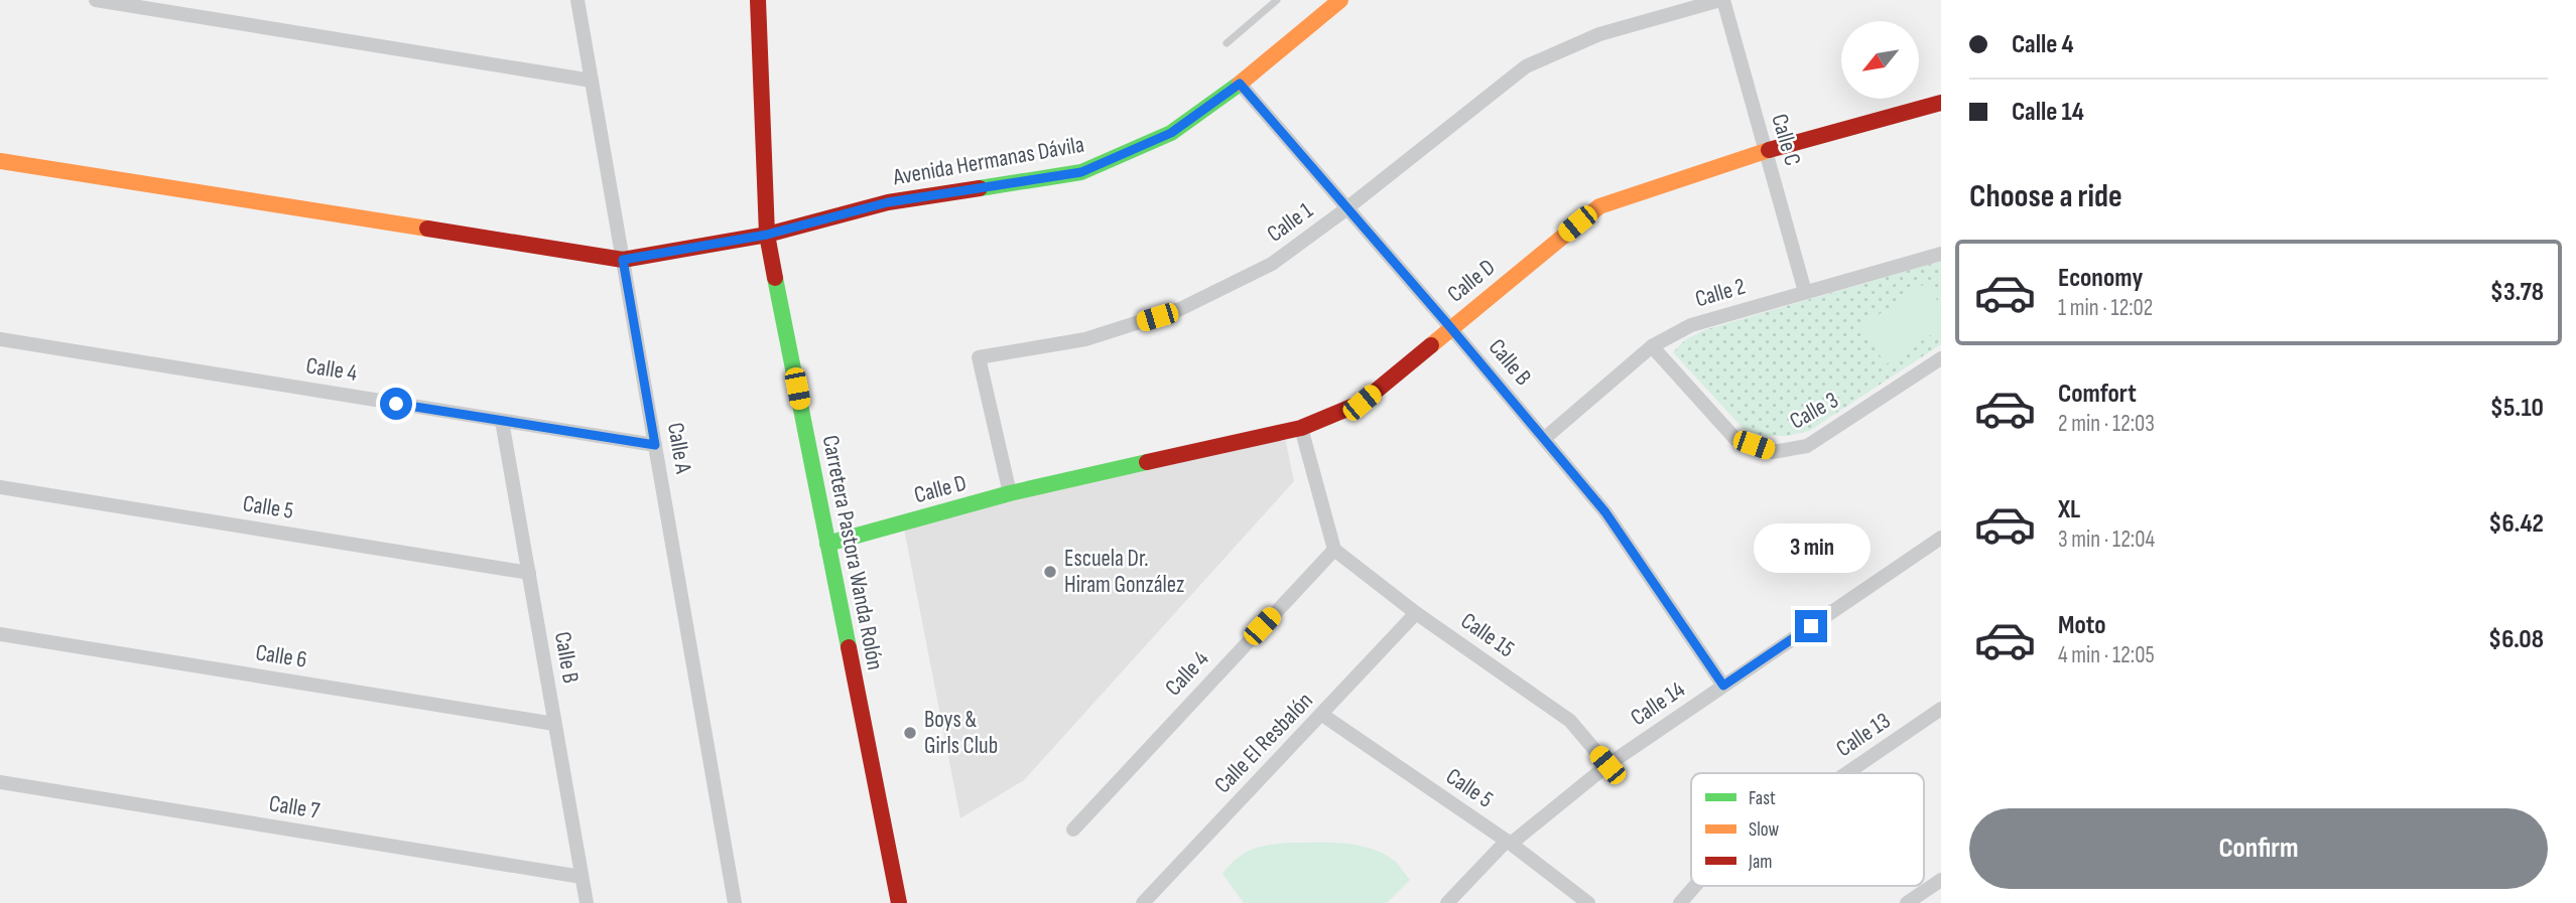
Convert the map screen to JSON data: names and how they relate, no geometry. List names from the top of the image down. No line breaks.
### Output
{"streets":{"street":["Calle C","Avenida Hermanas Dávila","Calle 1","Calle D","Calle 2","Calle B","Calle 4","Calle 3","Calle A","Calle 5","Carretera Pastora Wanda Rolón","Calle 15","Calle 6","Calle 14","Calle 13","Calle El Resbalón","Calle 7"]},"crossings":[["Calle C","Calle 1"],["Calle C","Calle D"],["Calle C","Calle 2"],["Avenida Hermanas Dávila","Calle B"],["Avenida Hermanas Dávila","Calle A"],["Avenida Hermanas Dávila","Carretera Pastora Wanda Rolón"],["Calle 1","Calle D"],["Calle 1","Calle B"],["Calle D","Calle B"],["Calle D","Carretera Pastora Wanda Rolón"],["Calle 2","Calle B"],["Calle 2","Calle 3"],["Calle B","Calle 4"],["Calle B","Calle 5"],["Calle B","Calle 6"],["Calle B","Calle 14"],["Calle B","Calle 7"],["Calle 4","Calle A"],["Calle 4","Calle 15"],["Calle 5","Calle 14"],["Calle 5","Calle El Resbalón"],["Calle 15","Calle 14"],["Calle 15","Calle El Resbalón"]],"places":["Escuela Dr. Hiram González","Boys & Girls Club"],"legend":["Fast","Slow","Jam"],"north":"bottom left","page":{"banner":["Calle 4","Calle 14"],"heading":"Choose a ride","list":[{"name":"Economy","note":"1 min · 12:02","value":"$3.78"},{"name":"Comfort","note":"2 min · 12:03","value":"$5.10"},{"name":"XL","note":"3 min · 12:04","value":"$6.42"},{"name":"Moto","note":"4 min · 12:05","value":"$6.08"}],"bubble":"3 min","buttons":"Confirm"}}
